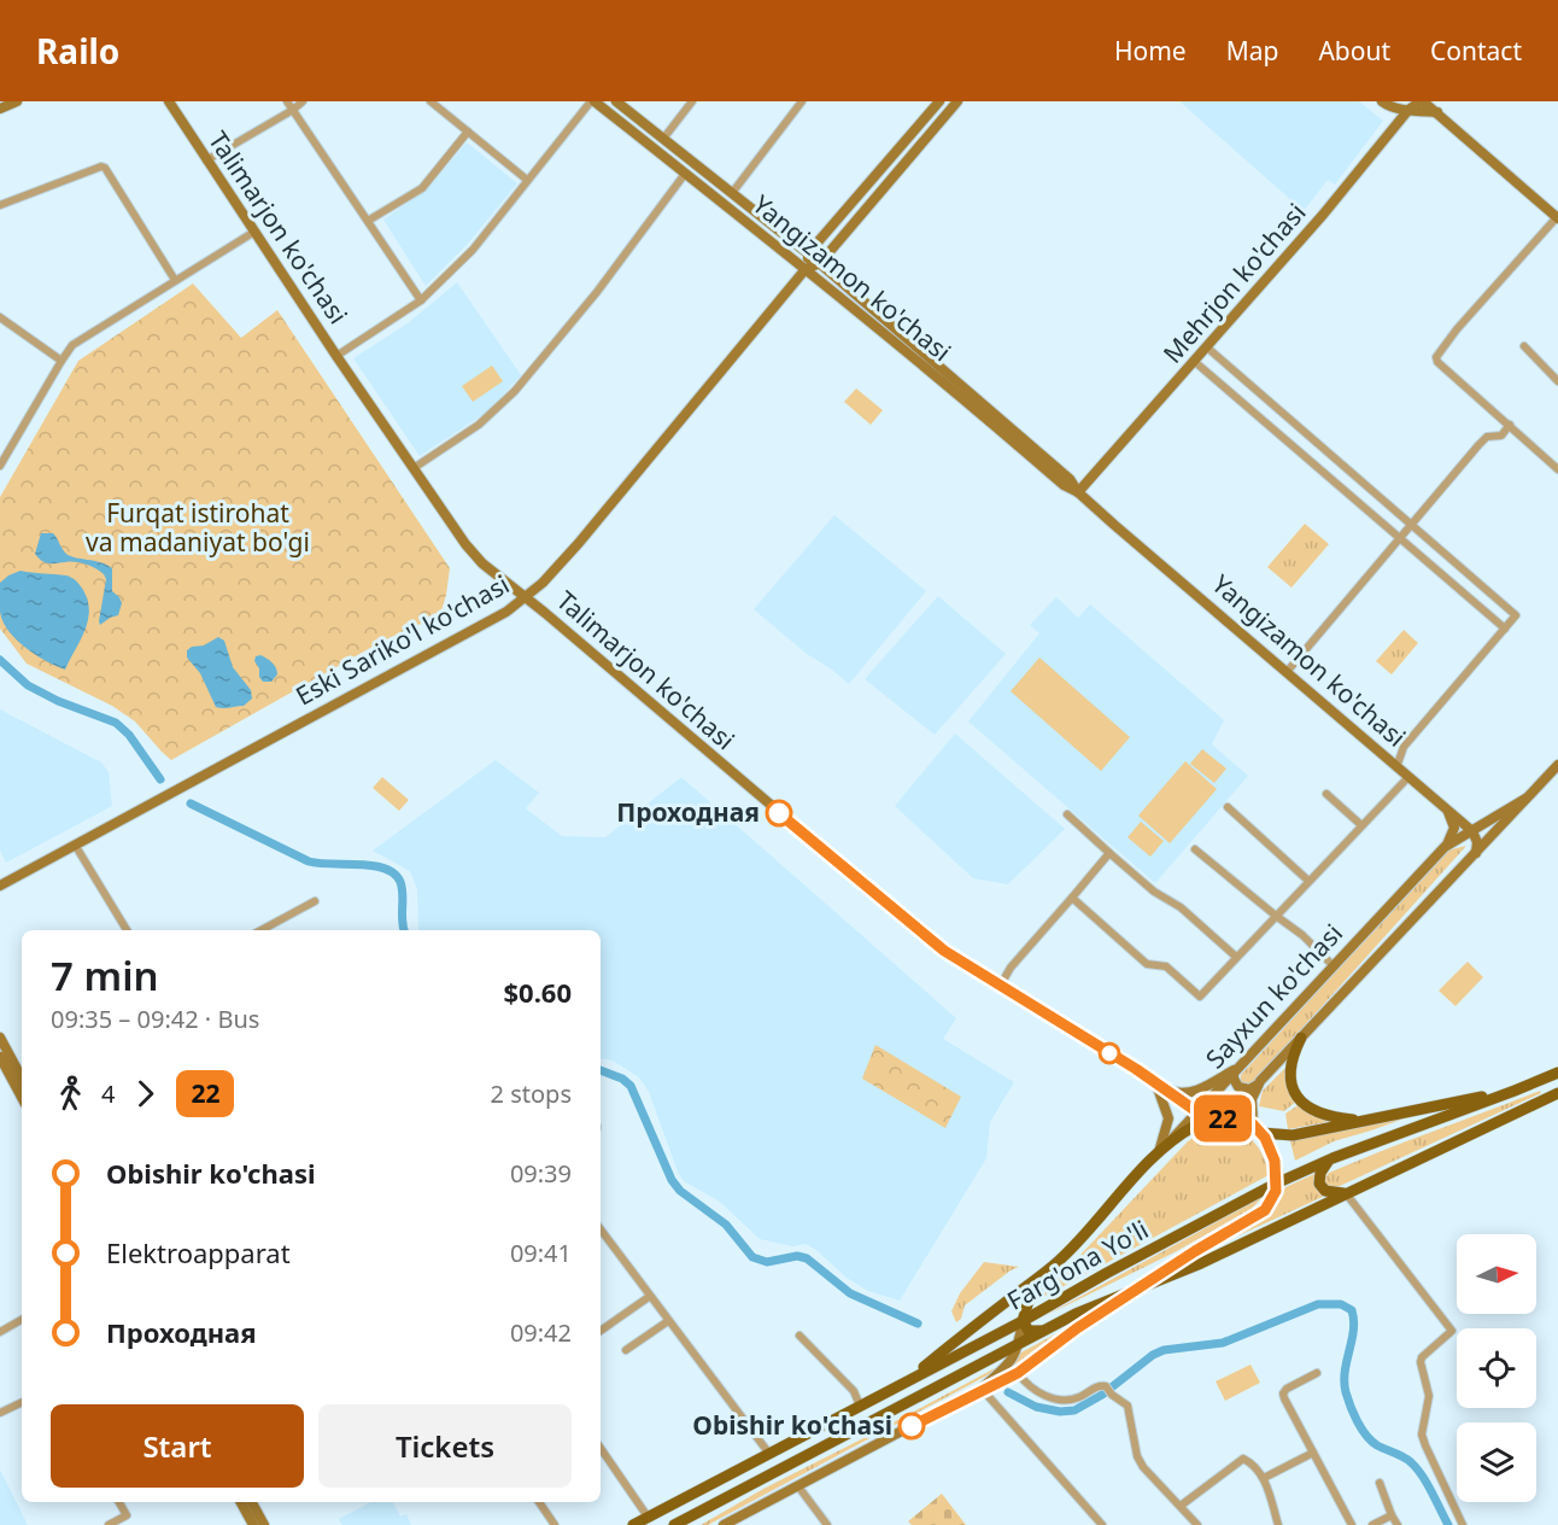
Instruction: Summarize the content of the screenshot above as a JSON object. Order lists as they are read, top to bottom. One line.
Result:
{"streets":{"main road":["Talimarjon ko'chasi","Yangizamon ko'chasi","Mehrjon ko'chasi","Eski Sariko'l ko'chasi","Sayxun ko'chasi","Farg'ona Yo'li"]},"crossings":[["Talimarjon ko'chasi","Eski Sariko'l ko'chasi"],["Talimarjon ko'chasi","Sayxun ko'chasi"],["Yangizamon ko'chasi","Mehrjon ko'chasi"],["Yangizamon ko'chasi","Eski Sariko'l ko'chasi"],["Yangizamon ko'chasi","Sayxun ko'chasi"],["Sayxun ko'chasi","Farg'ona Yo'li"]],"parks":["Furqat istirohat va madaniyat bo'gi"],"places":["Проходная","Obishir ko'chasi"],"lines":["bus line 22"],"north":"right","page":{"header":"Railo","nav":["Home","Map","About","Contact"],"on_map":"22","heading":["7 min","09:35 – 09:42 · Bus","$0.60"],"legs":["4","22","2 stops"],"list":[{"name":"Obishir ko'chasi","value":"09:39"},{"name":"Elektroapparat","value":"09:41"},{"name":"Проходная","value":"09:42"}],"buttons":["Start","Tickets"]}}
